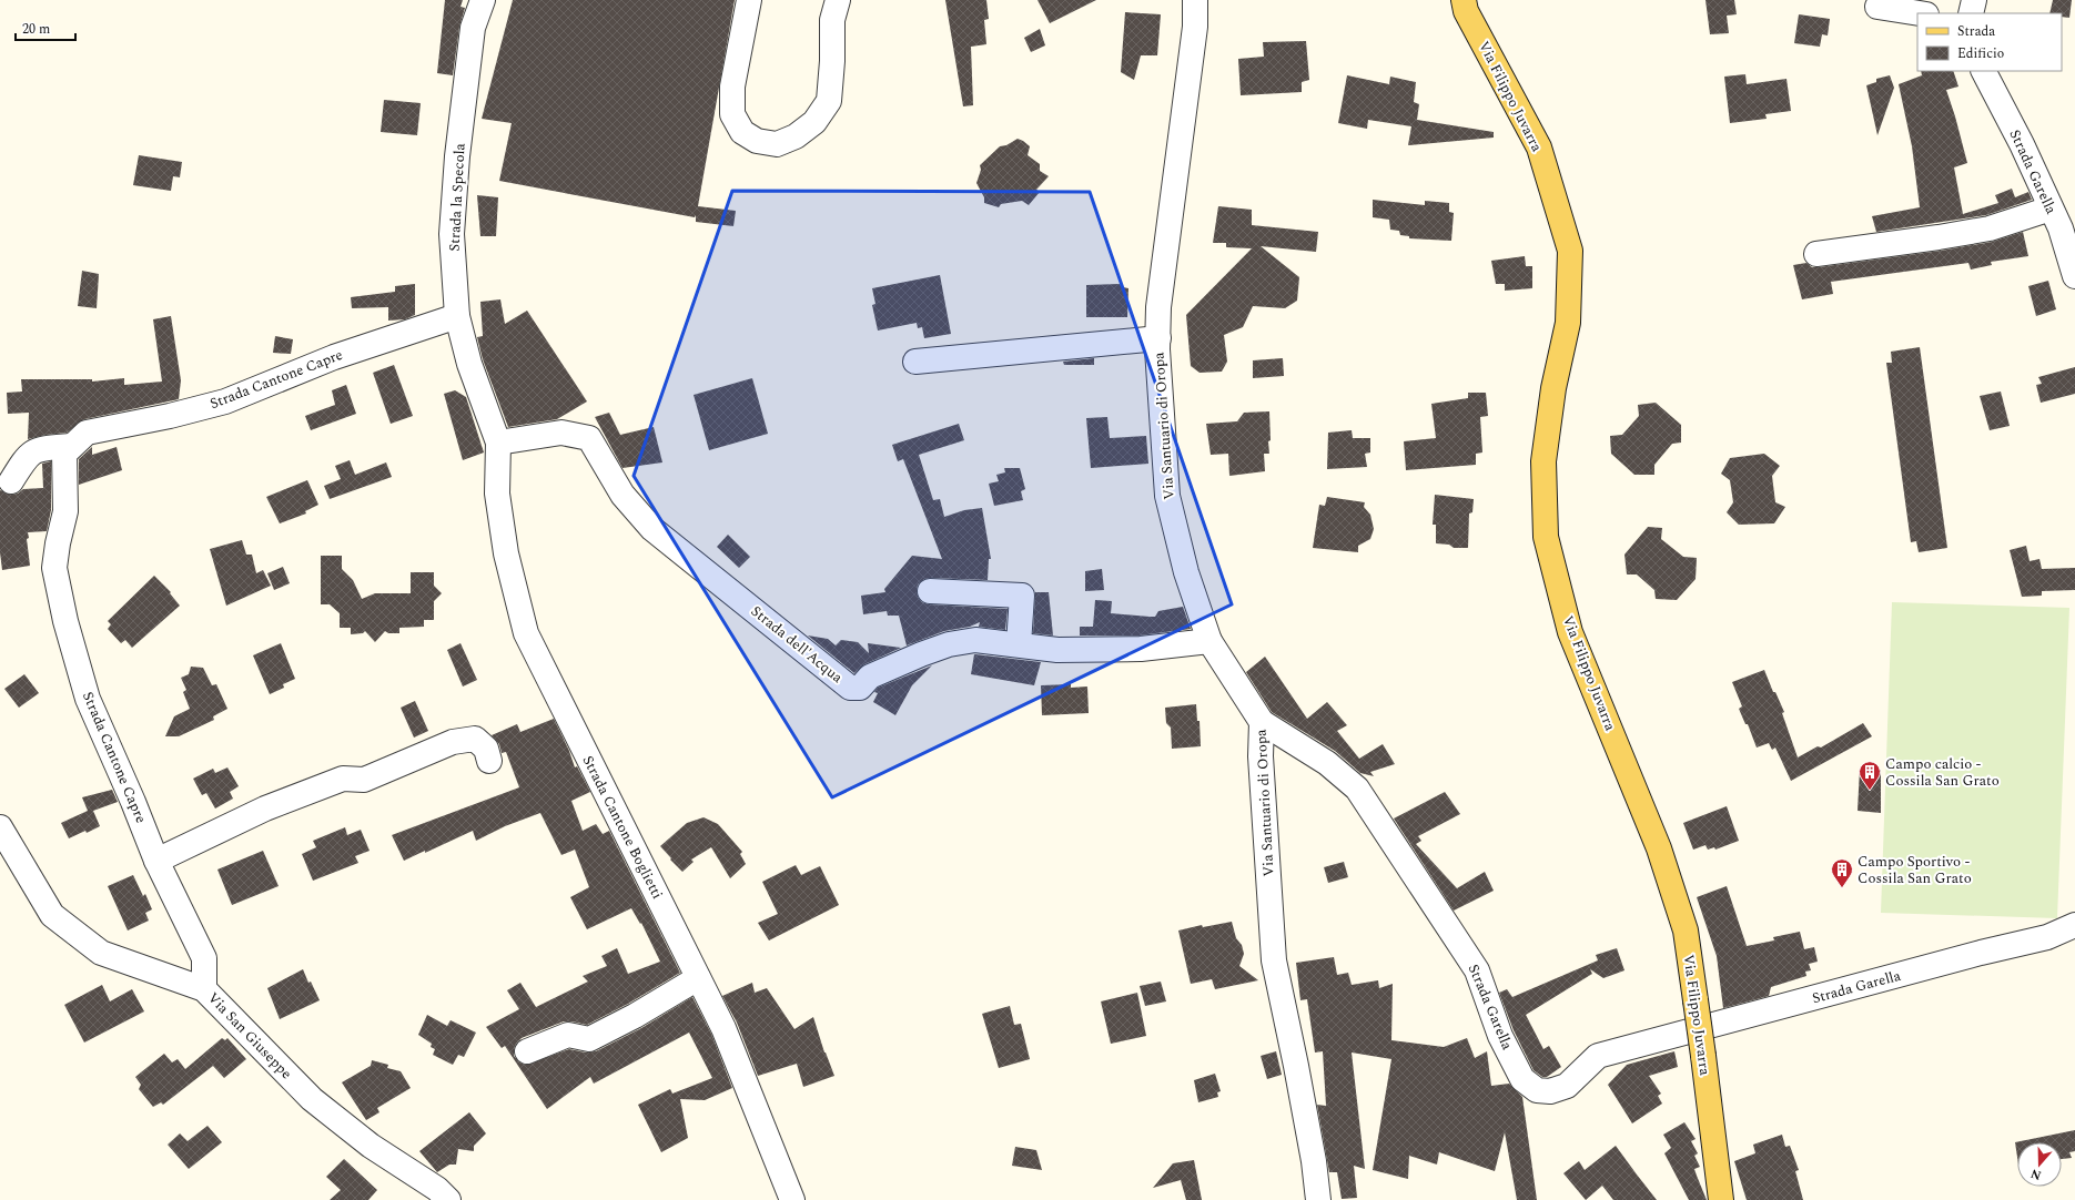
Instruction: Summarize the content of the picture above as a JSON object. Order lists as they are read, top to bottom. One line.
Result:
{"streets":{"main road":["Via Filippo Juvarra"],"street":["Strada Garella","Strada la Specola","Strada Cantone Capre","Via Santuario di Oropa","Strada dell'Acqua","Strada Cantone Boglietti","Via San Giuseppe"]},"crossings":[["Strada Garella","Via Santuario di Oropa"],["Strada la Specola","Strada Cantone Capre"],["Strada la Specola","Strada dell'Acqua"],["Strada la Specola","Strada Cantone Boglietti"],["Strada Cantone Capre","Via San Giuseppe"],["Via Santuario di Oropa","Strada dell'Acqua"],["Strada dell'Acqua","Strada Cantone Boglietti"]],"places":{"building":["Campo calcio - Cossila San Grato","Campo Sportivo - Cossila San Grato"]},"legend":["Strada","Edificio"],"scale_bar":"20 m","north":"bottom"}
